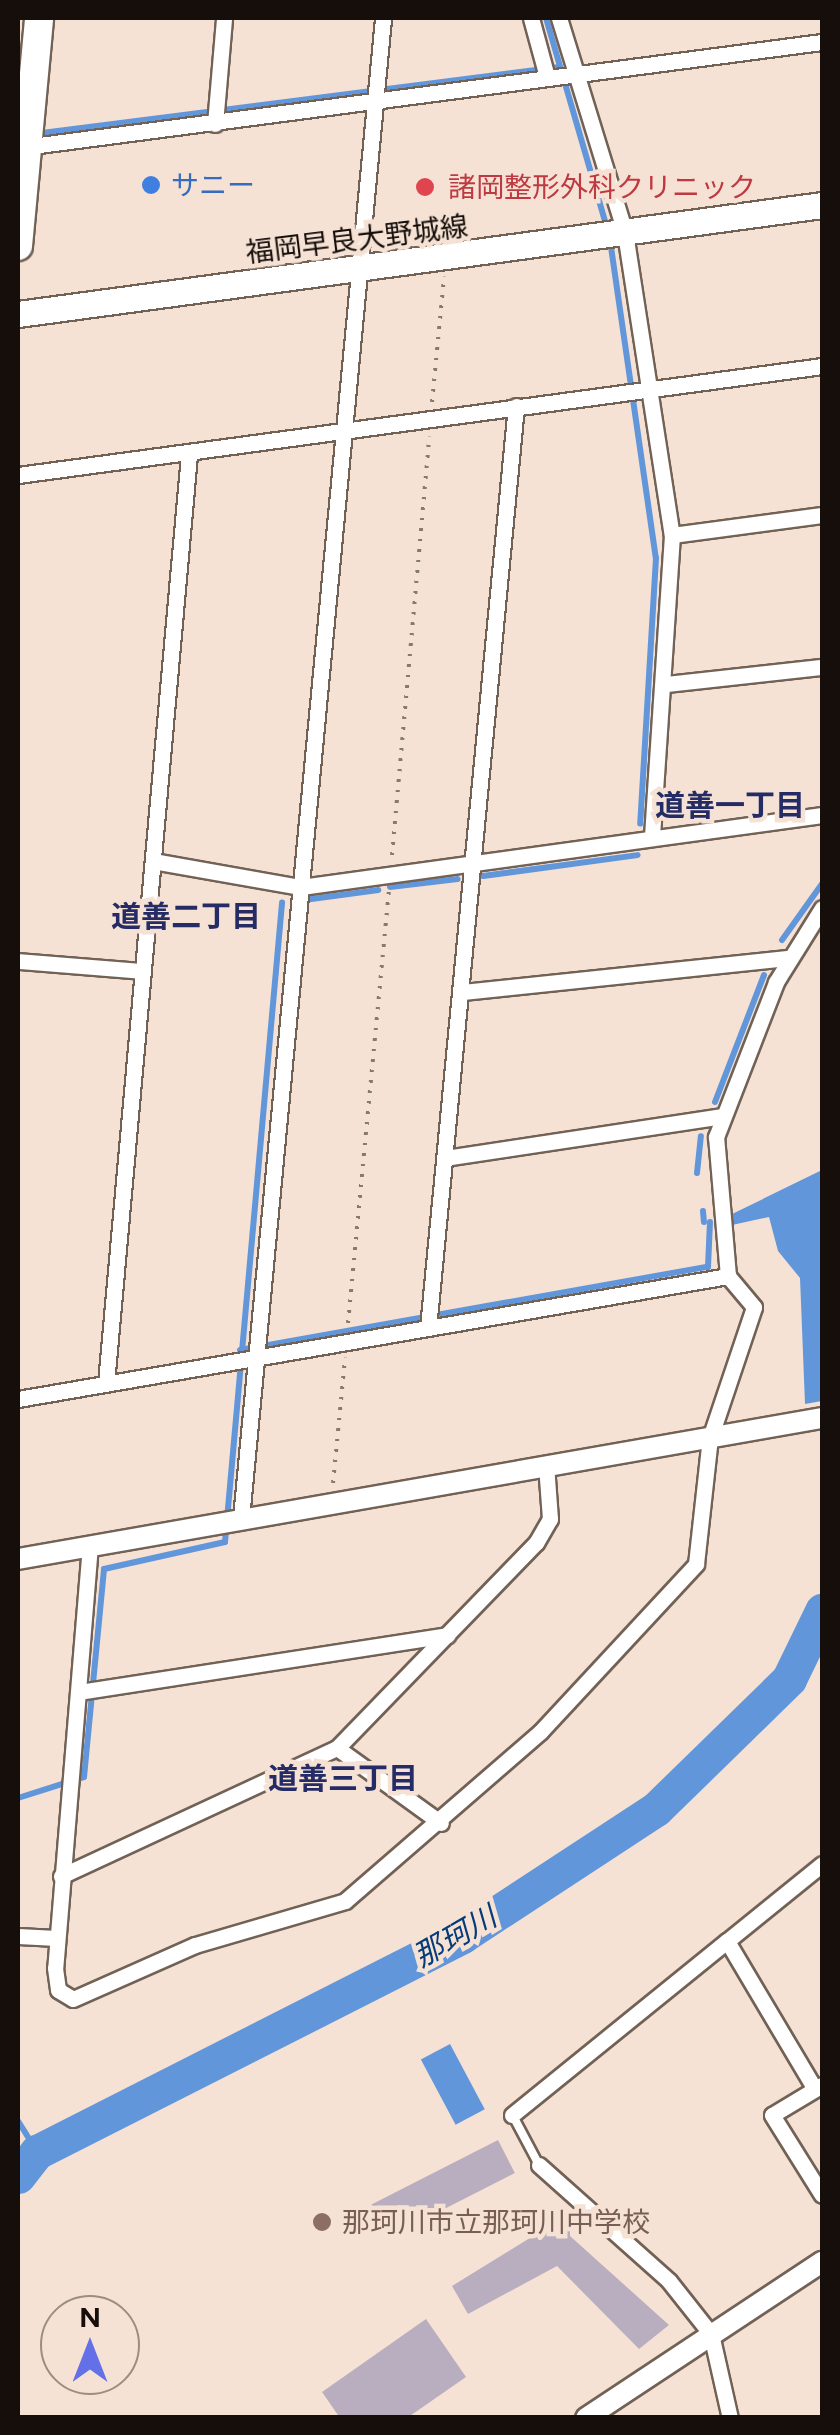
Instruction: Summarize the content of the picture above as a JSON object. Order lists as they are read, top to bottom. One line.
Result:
{"streets":{"main road":["福岡早良大野城線"]},"districts":["道善一丁目","道善二丁目","道善三丁目"],"water":["那珂川"],"places":["サニー","諸岡整形外科クリニック","那珂川市立那珂川中学校"],"north":"top"}
